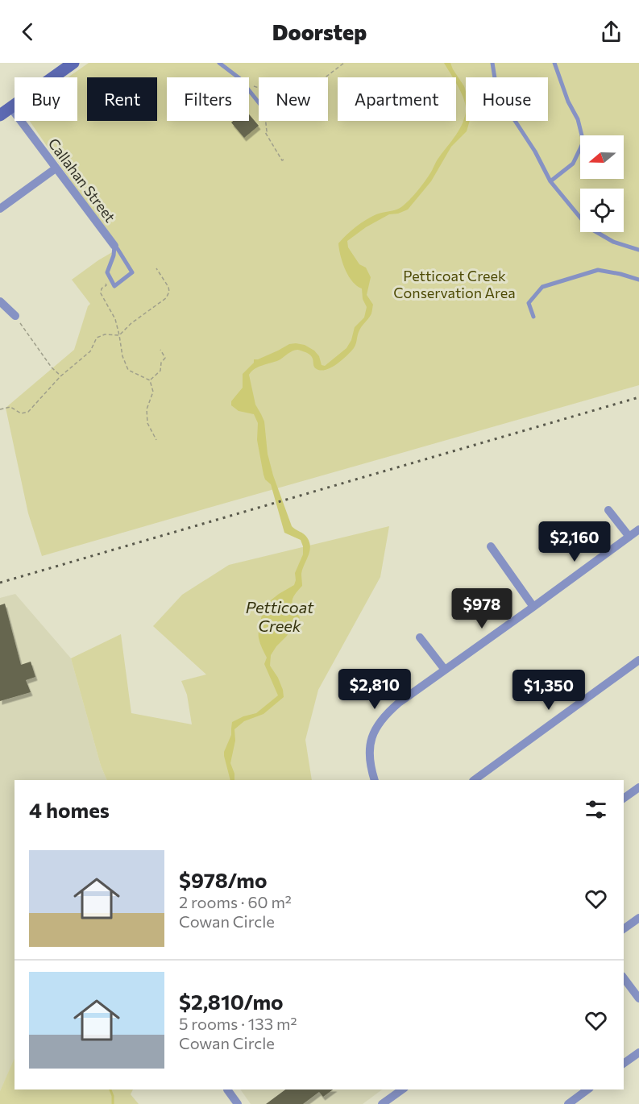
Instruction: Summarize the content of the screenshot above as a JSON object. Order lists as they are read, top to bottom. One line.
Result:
{"streets":{"street":["Callahan Street"]},"water":["Petticoat Creek"],"parks":["Petticoat Creek Conservation Area"],"north":"left","page":{"header":"Doorstep","chip":["Buy","Rent","Filters","New","Apartment","House"],"price":["$2,160","$978","$2,810","$1,350"],"heading":"4 homes","list":[{"name":"$978/mo","note":"2 rooms · 60 m² · Cowan Circle"},{"name":"$2,810/mo","note":"5 rooms · 133 m² · Cowan Circle"}]}}
